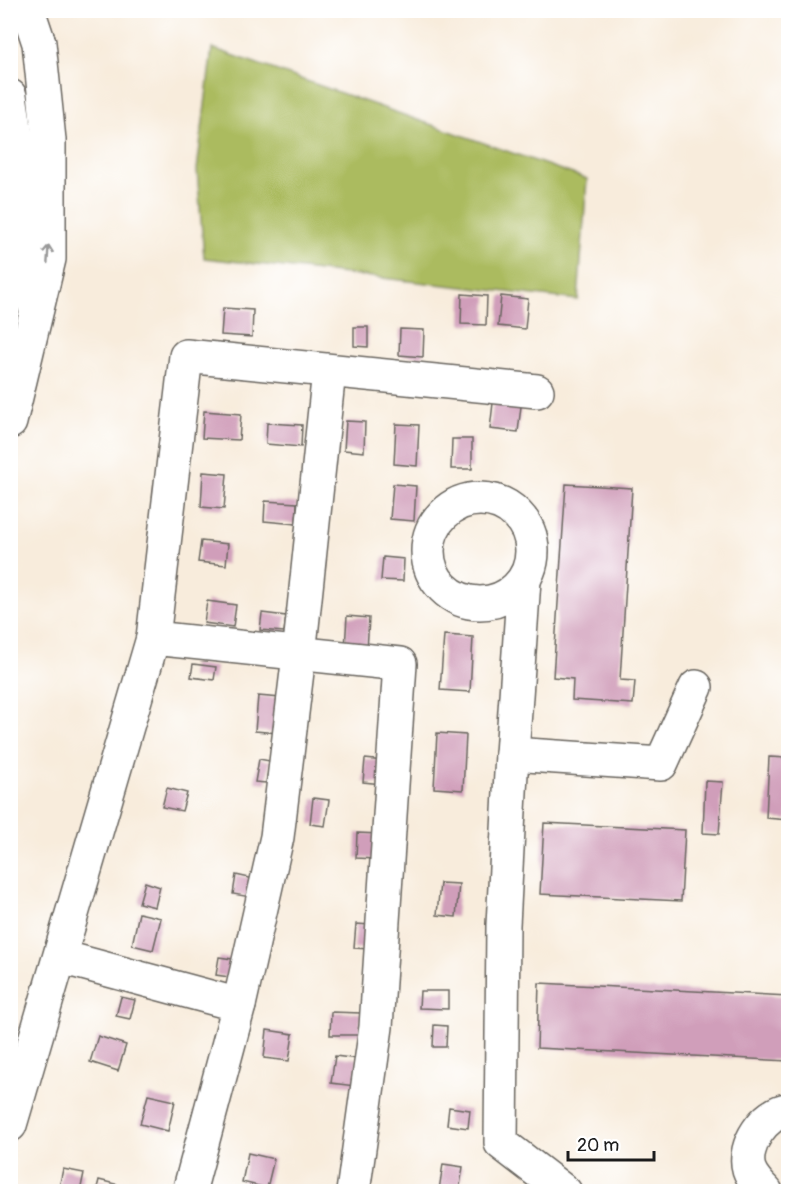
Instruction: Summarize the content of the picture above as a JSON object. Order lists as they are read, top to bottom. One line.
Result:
{"scale_bar":"20 m"}
